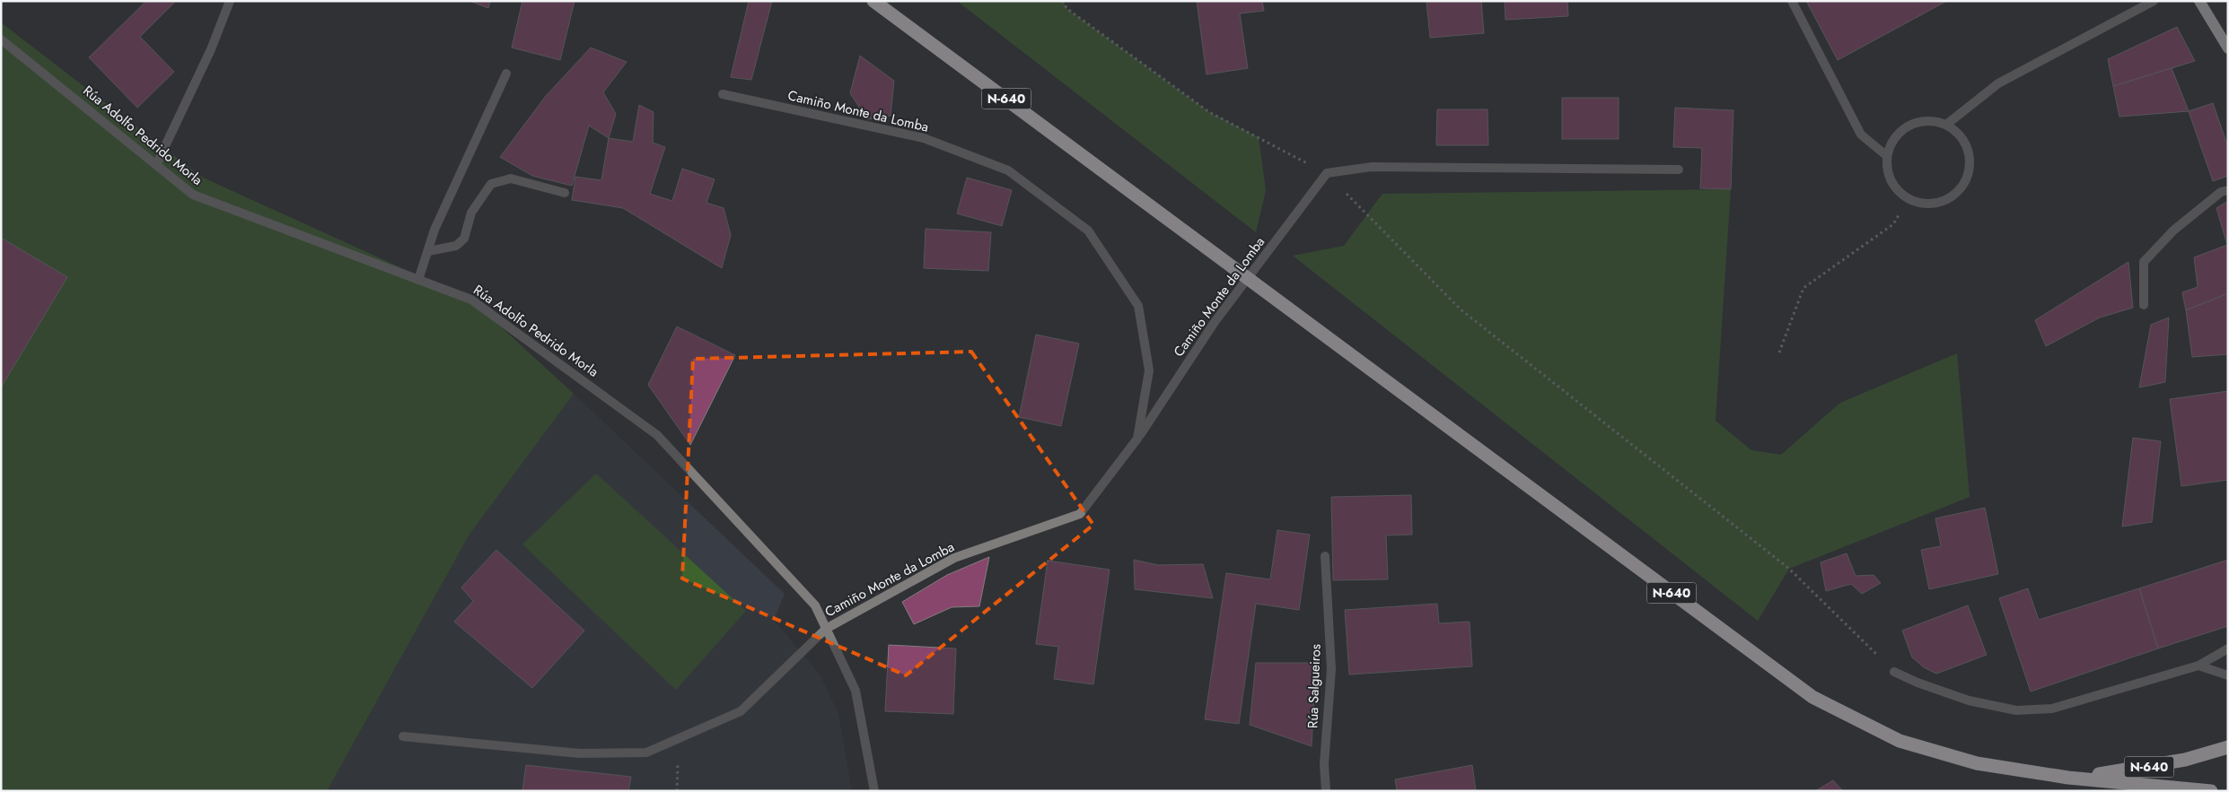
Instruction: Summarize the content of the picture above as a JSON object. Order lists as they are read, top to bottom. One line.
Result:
{"streets":{"highway":["N-640"],"street":["Camiño Monte da Lomba","Rúa Adolfo Pedrido Morla","Rúa Salgueiros"]},"crossings":[["Camiño Monte da Lomba","Rúa Adolfo Pedrido Morla"]]}
